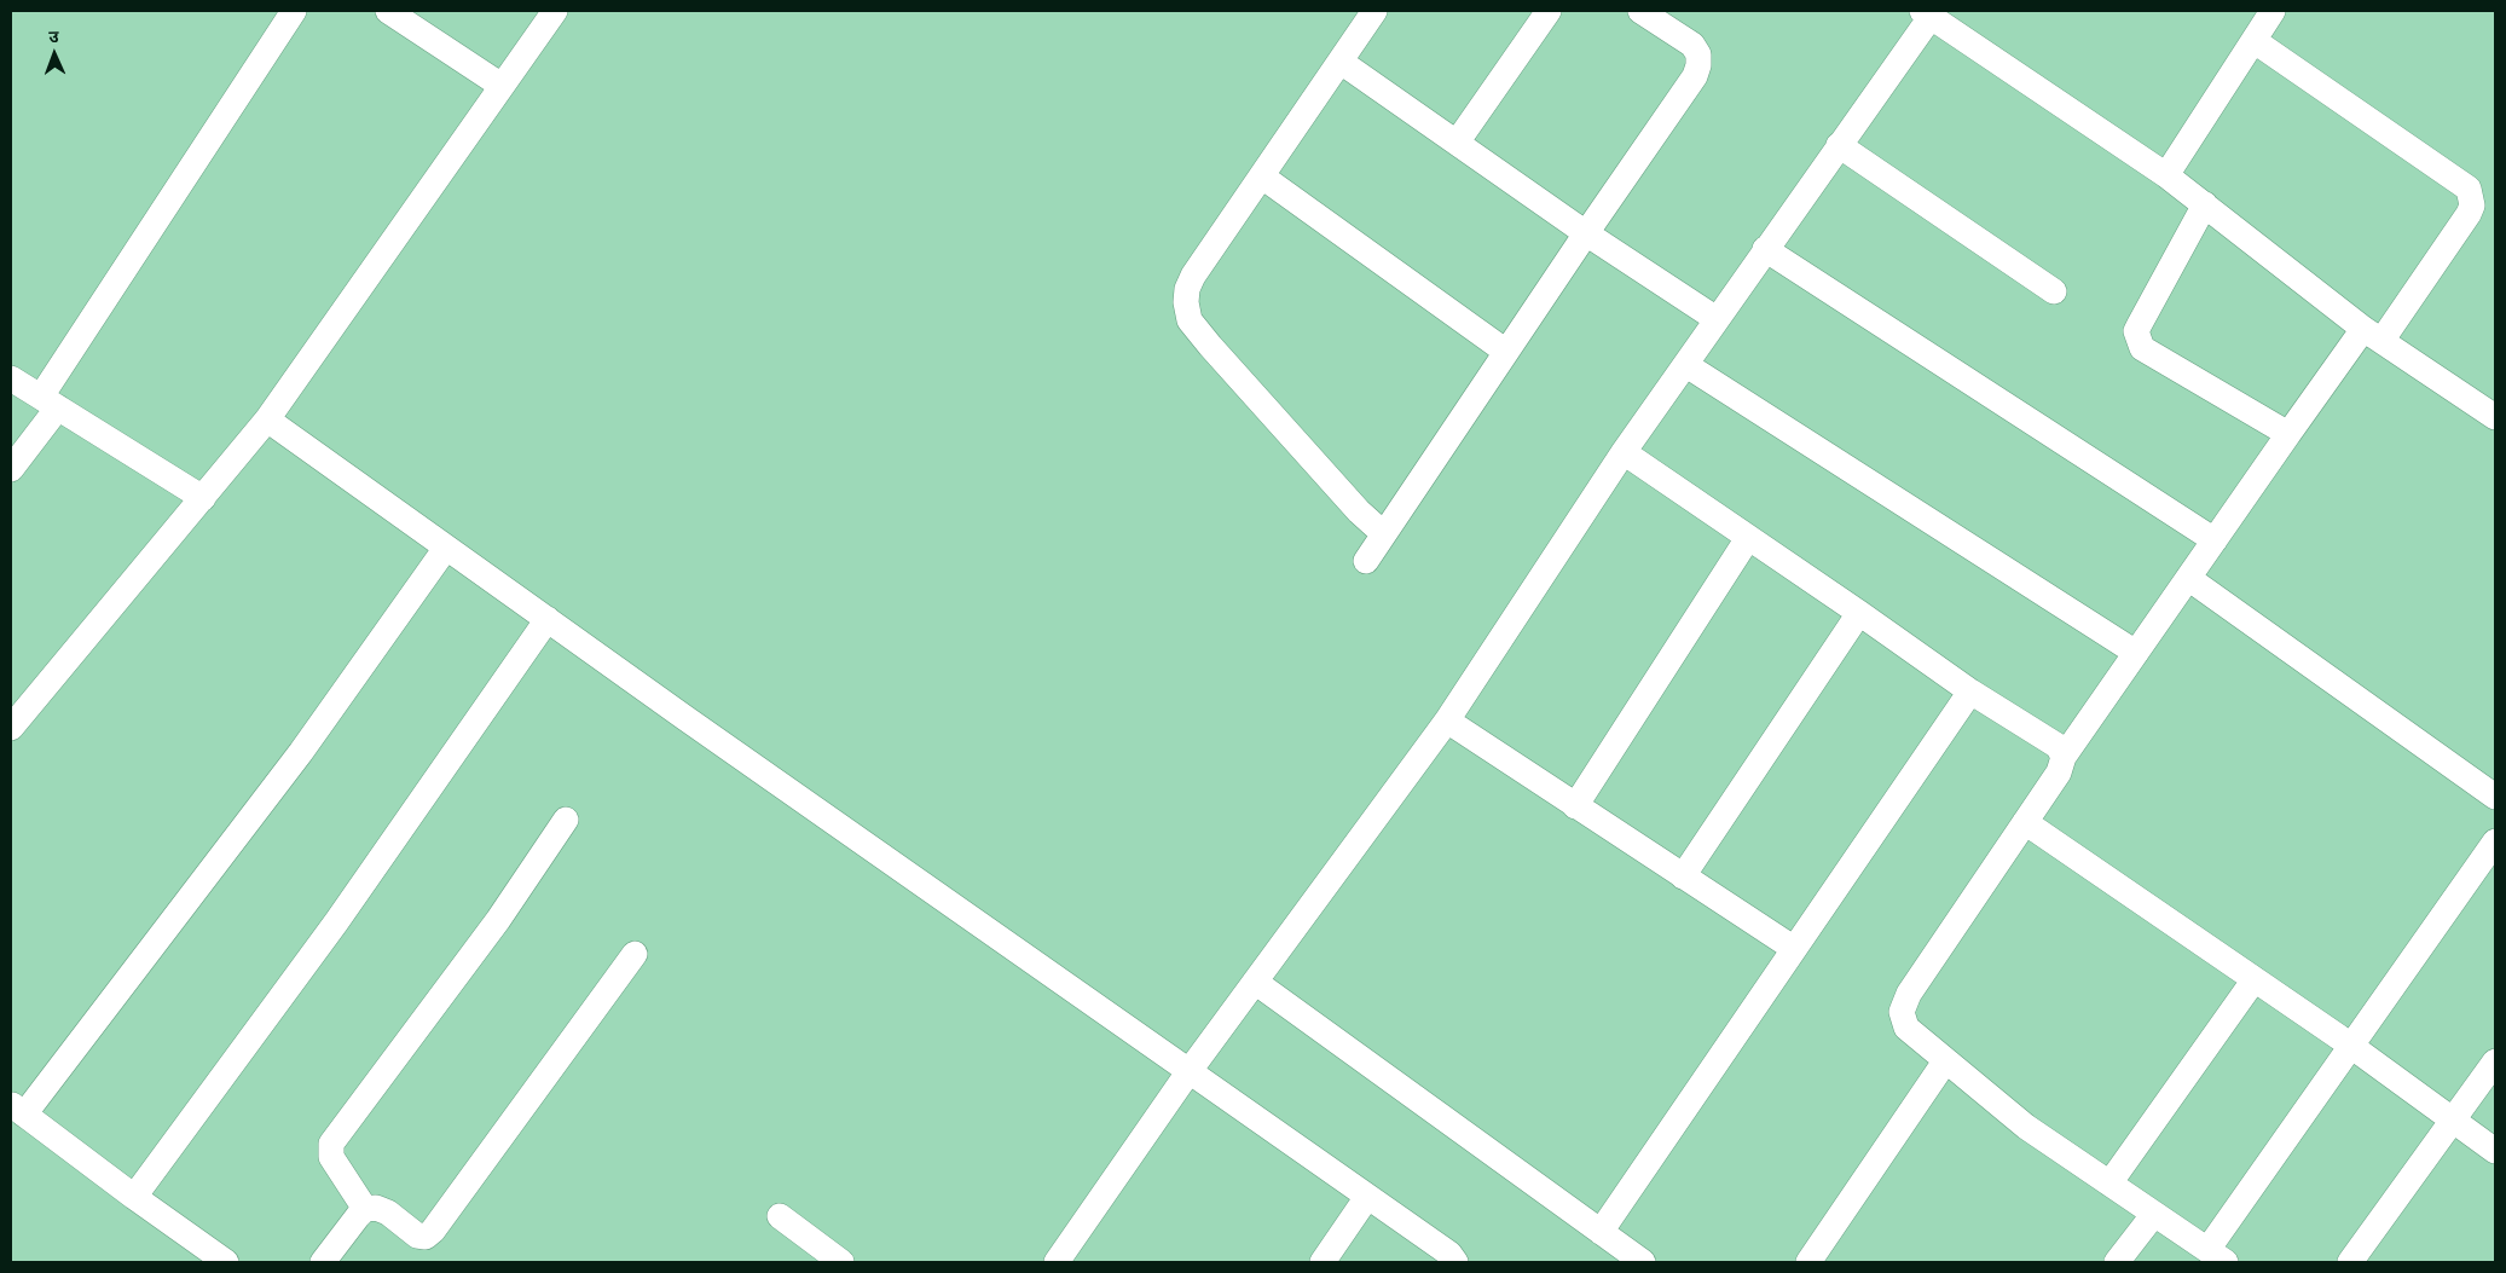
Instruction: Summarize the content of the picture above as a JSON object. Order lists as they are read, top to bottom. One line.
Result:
{"north":"top"}
